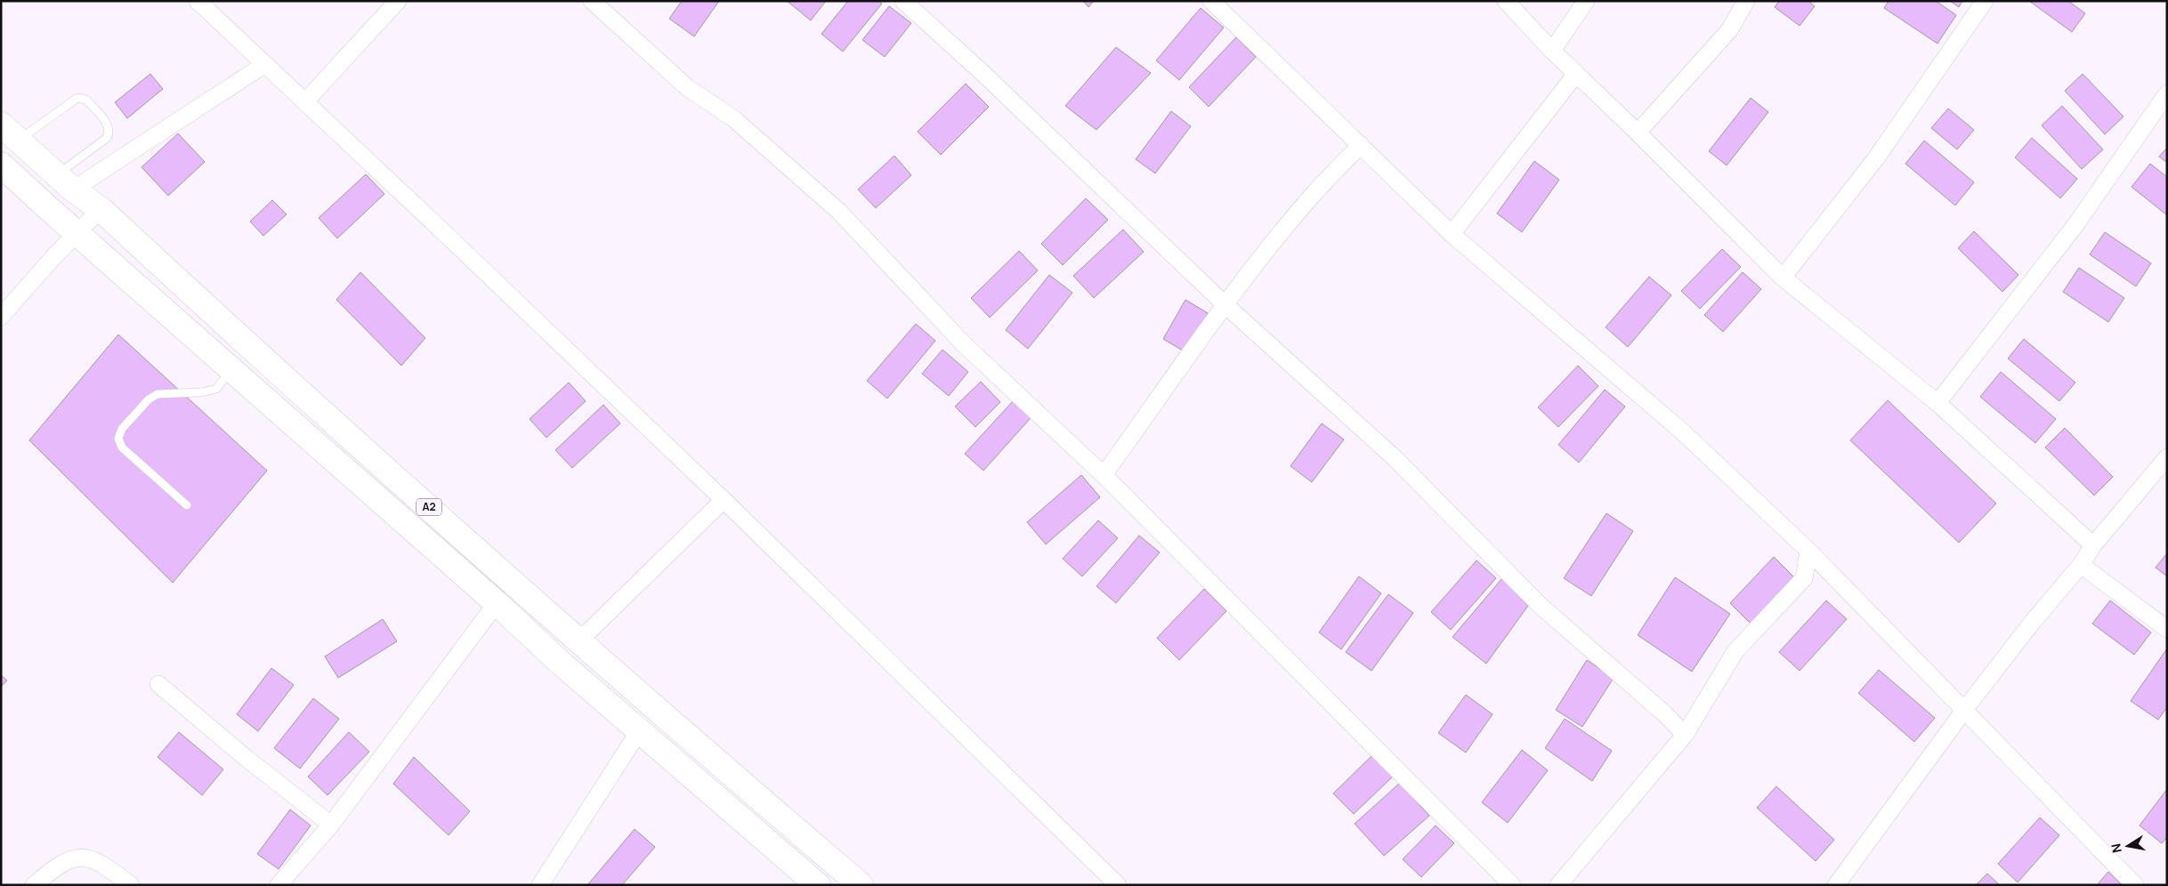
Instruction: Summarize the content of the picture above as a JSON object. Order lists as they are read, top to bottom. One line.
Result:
{"streets":{"highway":["A2"]},"north":"left"}
